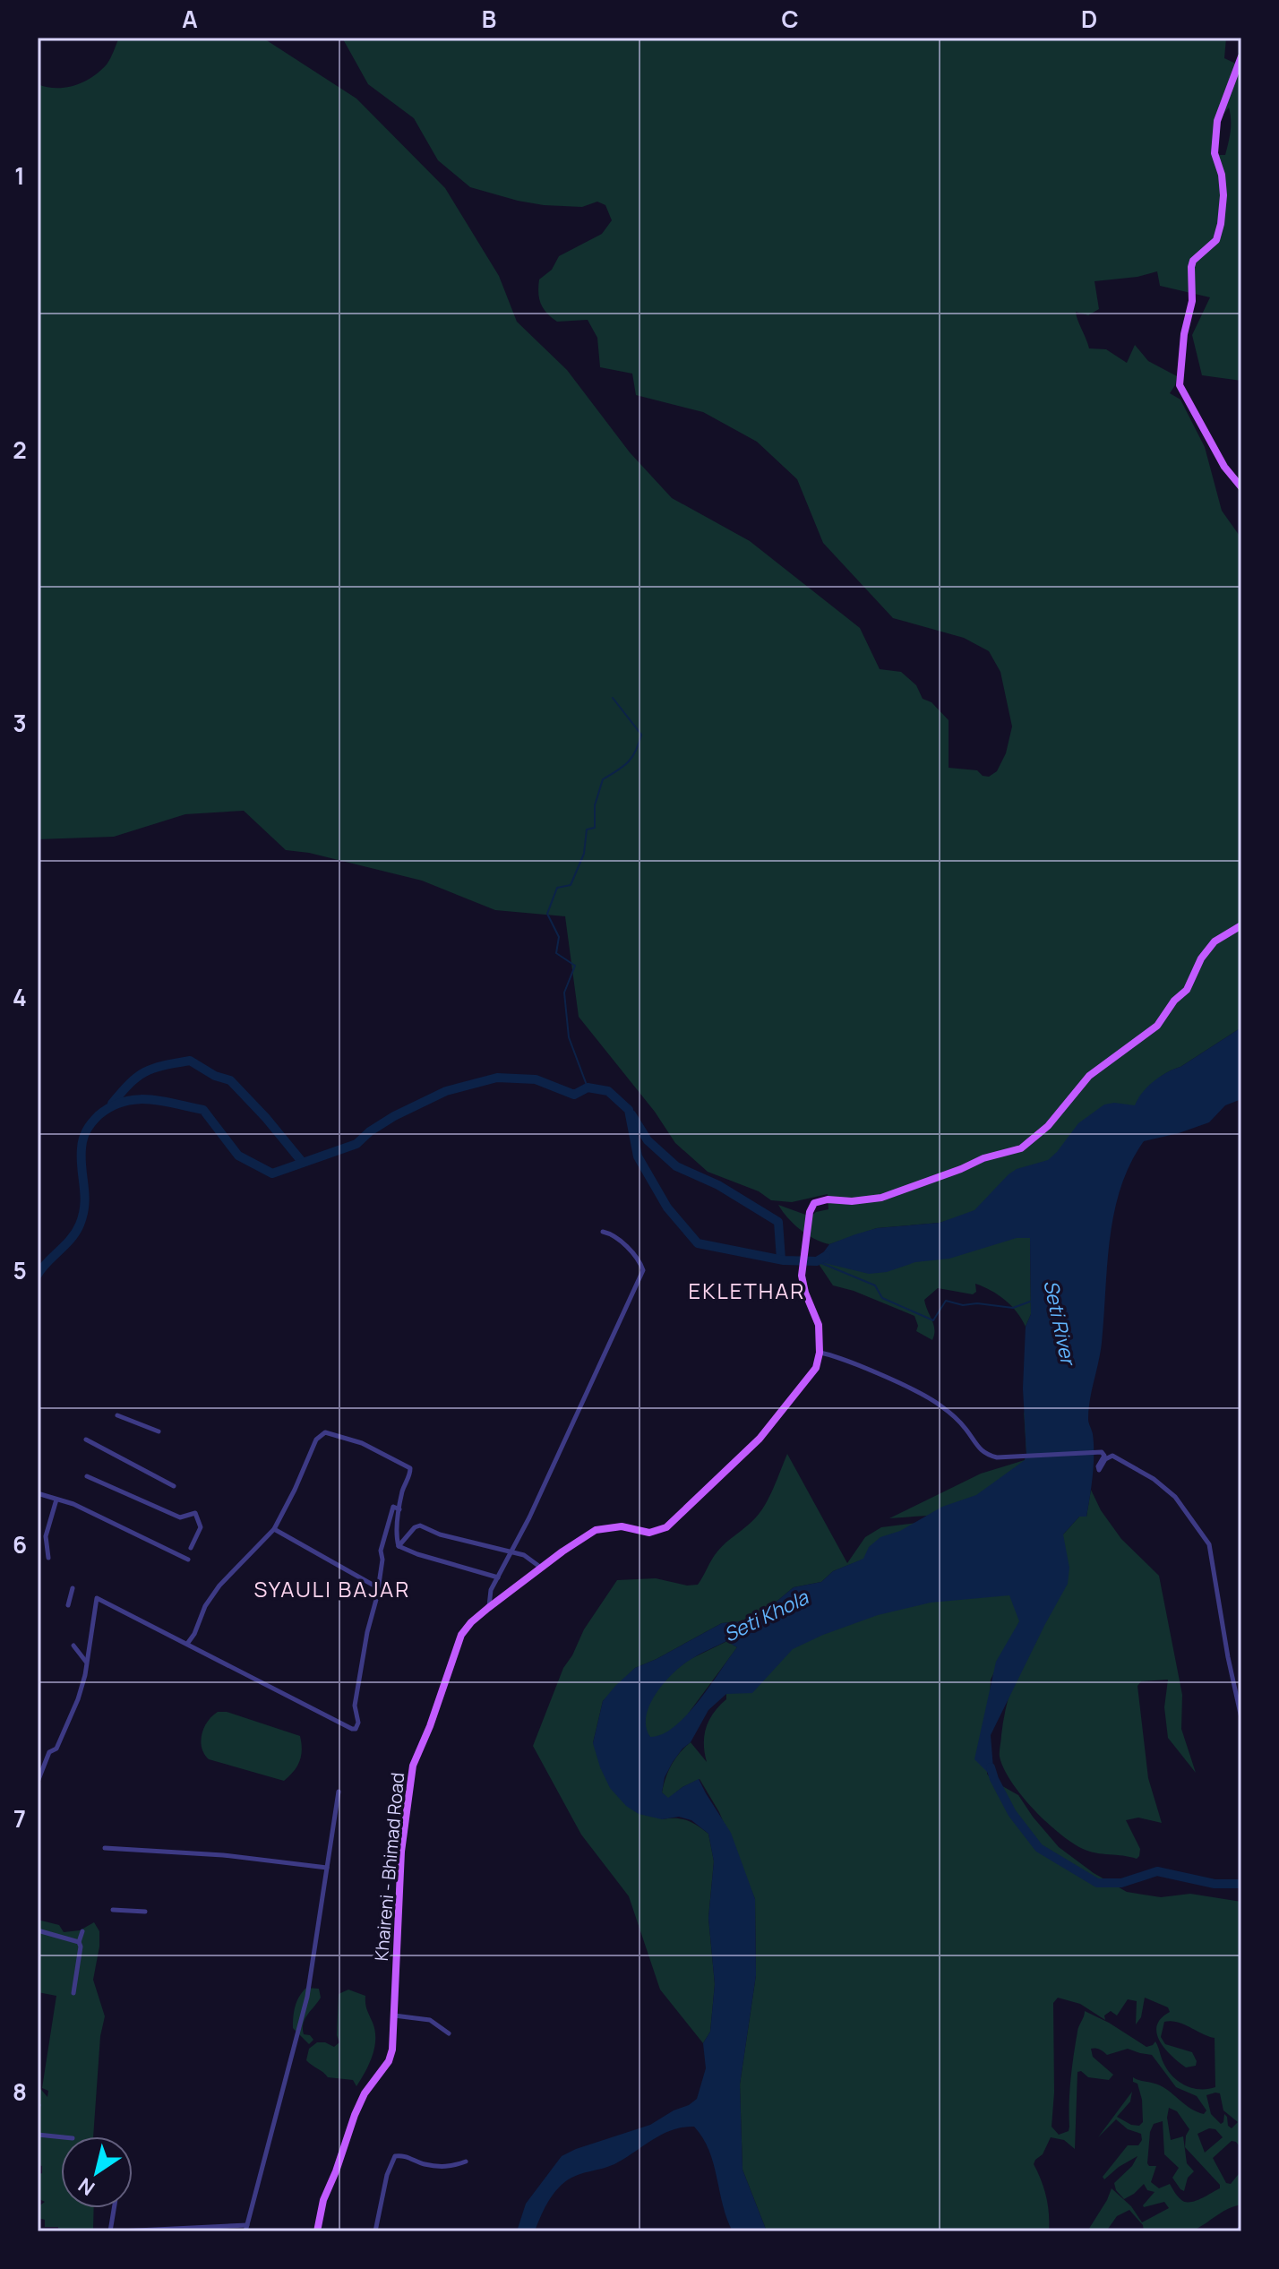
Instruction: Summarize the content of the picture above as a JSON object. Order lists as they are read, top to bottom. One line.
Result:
{"streets":{"main road":["Khaireni - Bhimad Road"]},"districts":["EKLETHAR","SYAULI BAJAR"],"water":["Seti River","Seti Khola"],"north":"bottom left","grid":{"columns":["A","B","C","D"],"rows":["1","2","3","4","5","6","7","8"]}}
